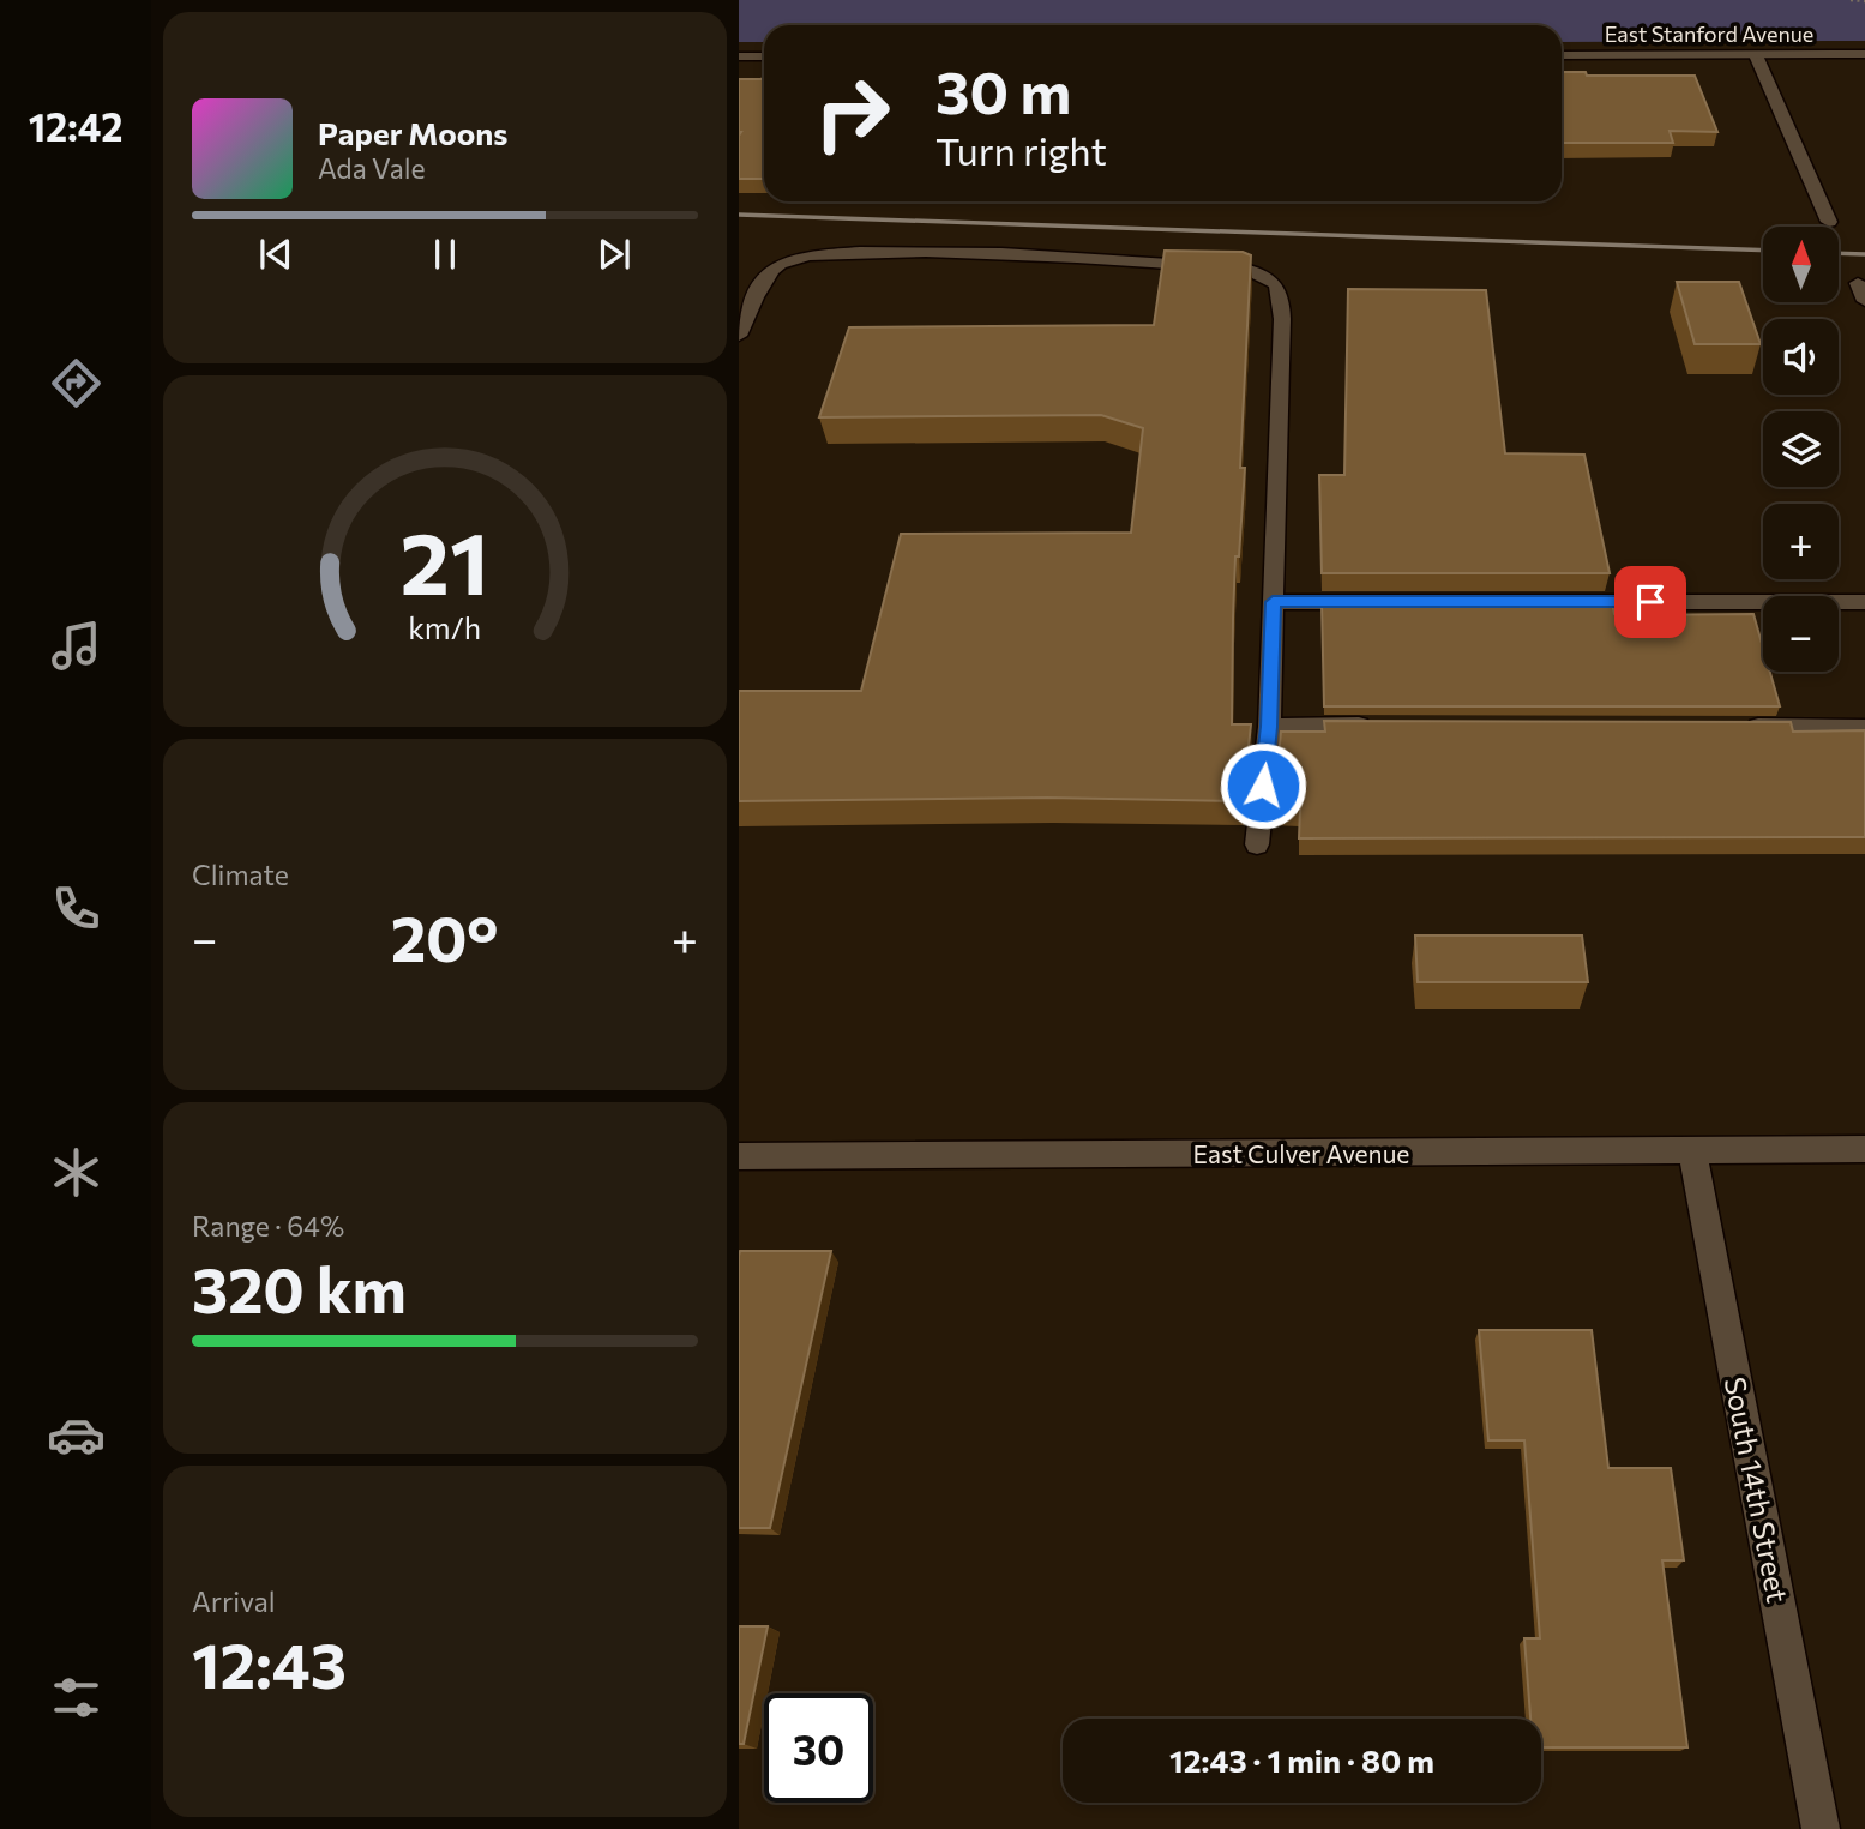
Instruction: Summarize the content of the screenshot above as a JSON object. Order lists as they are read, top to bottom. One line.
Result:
{"streets":{"street":["East Stanford Avenue","East Culver Avenue","South 14th Street"]},"crossings":[["East Culver Avenue","South 14th Street"]],"north":"top","page":{"tabs":"12:42","turn":["30 m","Turn right"],"song":["Paper Moons","Ada Vale"],"map_buttons":["+","−"],"tile":["Climate",["Range · 64%","320 km"],["Arrival","12:43"]],"heat":["−","20°","+"],"limit":"30","trip":"12:43 · 1 min · 80 m","gauge":["21","km/h"]}}
